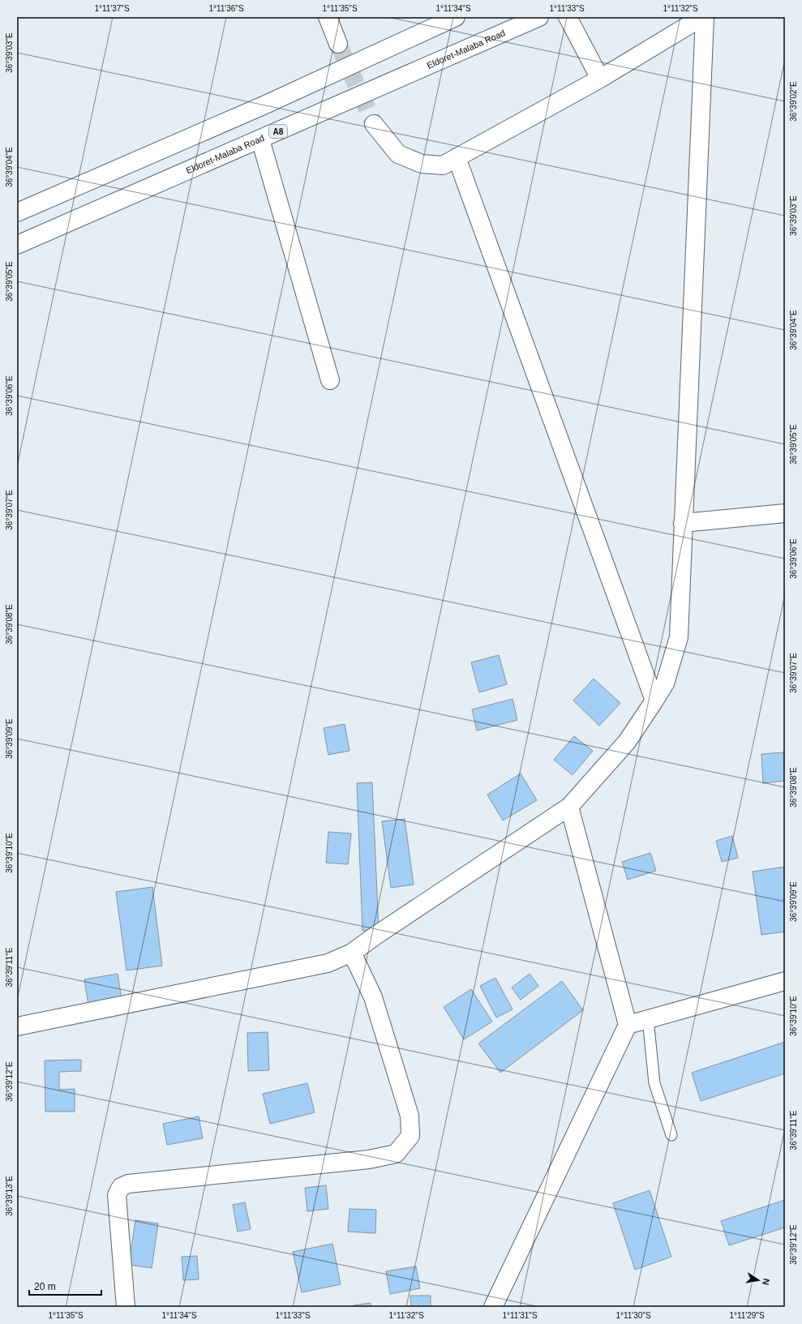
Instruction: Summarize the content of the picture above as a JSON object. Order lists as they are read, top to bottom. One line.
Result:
{"streets":{"main road":["Eldoret-Malaba Road","A8"]},"scale_bar":"20 m","north":"right","coordinates":["1°11'37\"S","1°11'36\"S","1°11'35\"S","1°11'34\"S","1°11'33\"S","1°11'32\"S","36°39'03\"E","36°39'02\"E","36°39'04\"E","36°39'05\"E","36°39'06\"E","36°39'07\"E","36°39'08\"E","36°39'09\"E","36°39'10\"E","36°39'11\"E","36°39'12\"E","36°39'13\"E","1°11'31\"S","1°11'30\"S","1°11'29\"S"]}
